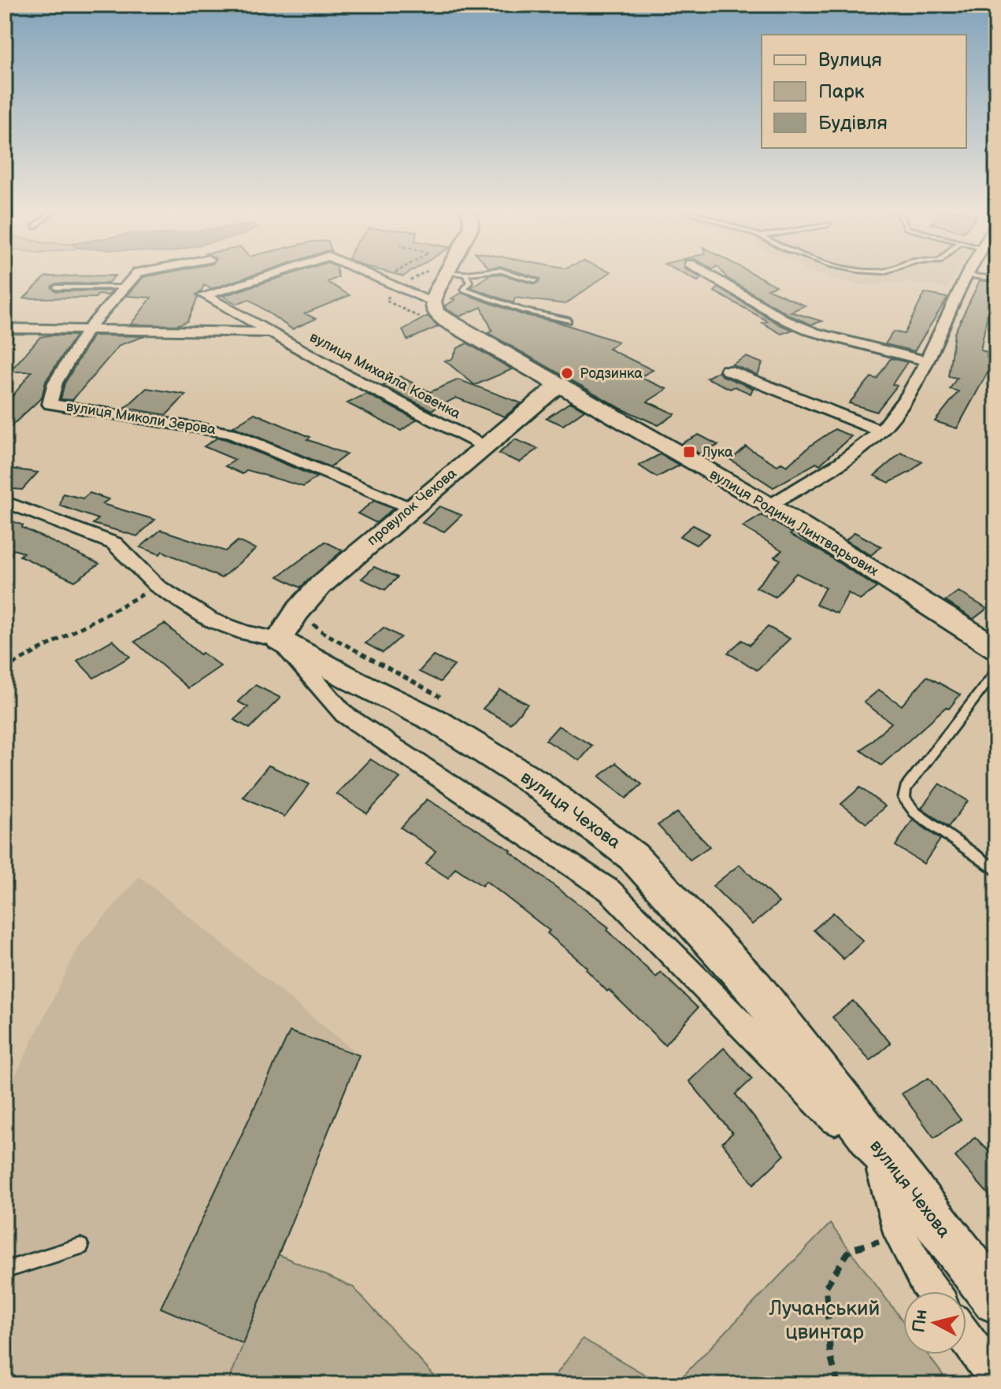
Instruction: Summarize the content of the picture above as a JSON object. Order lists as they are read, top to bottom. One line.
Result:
{"streets":{"main road":["провулок Чехова","вулиця Родини Линтварьових","вулиця Чехова"],"street":["вулиця Михайла Ковенка","вулиця Миколи Зерова"]},"crossings":[["вулиця Михайла Ковенка","вулиця Миколи Зерова"],["вулиця Михайла Ковенка","провулок Чехова"],["вулиця Михайла Ковенка","вулиця Родини Линтварьових"],["вулиця Миколи Зерова","провулок Чехова"],["провулок Чехова","вулиця Родини Линтварьових"],["провулок Чехова","вулиця Чехова"]],"parks":["Лучанський цвинтар"],"places":{"other":["Родзинка"],"transit":["Лука"]},"legend":["Вулиця","Парк","Будівля"],"north":"left"}
